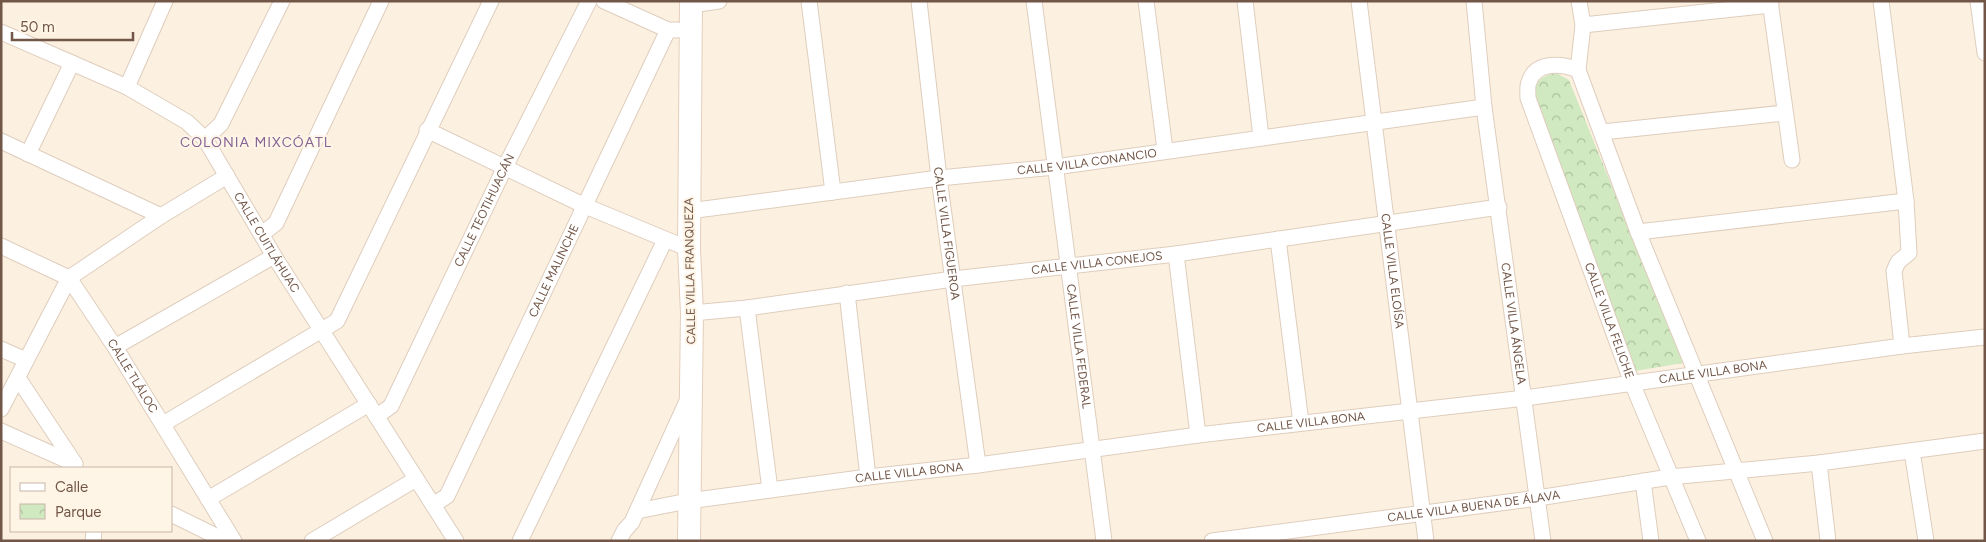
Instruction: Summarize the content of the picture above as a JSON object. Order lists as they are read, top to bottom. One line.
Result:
{"streets":{"street":["CALLE VILLA CONANCIO","CALLE TEOTIHUACÁN","CALLE VILLA FIGUEROA","CALLE CUITLÁHUAC","CALLE VILLA CONEJOS","CALLE MALINCHE","CALLE VILLA FRANQUEZA","CALLE VILLA ELOÍSA","CALLE VILLA FELICHE","CALLE VILLA ÁNGELA","CALLE VILLA FEDERAL","CALLE VILLA BONA","CALLE TLÁLOC","CALLE VILLA BUENA DE ÁLAVA"]},"crossings":[["CALLE VILLA CONANCIO","CALLE VILLA FIGUEROA"],["CALLE VILLA CONANCIO","CALLE VILLA FRANQUEZA"],["CALLE VILLA CONANCIO","CALLE VILLA ELOÍSA"],["CALLE VILLA CONANCIO","CALLE VILLA ÁNGELA"],["CALLE VILLA CONANCIO","CALLE VILLA FEDERAL"],["CALLE TEOTIHUACÁN","CALLE CUITLÁHUAC"],["CALLE TEOTIHUACÁN","CALLE TLÁLOC"],["CALLE VILLA FIGUEROA","CALLE VILLA CONEJOS"],["CALLE VILLA FIGUEROA","CALLE VILLA BONA"],["CALLE CUITLÁHUAC","CALLE MALINCHE"],["CALLE VILLA CONEJOS","CALLE VILLA FRANQUEZA"],["CALLE VILLA CONEJOS","CALLE VILLA ELOÍSA"],["CALLE VILLA CONEJOS","CALLE VILLA ÁNGELA"],["CALLE VILLA CONEJOS","CALLE VILLA FEDERAL"],["CALLE VILLA FRANQUEZA","CALLE VILLA BONA"],["CALLE VILLA ELOÍSA","CALLE VILLA BONA"],["CALLE VILLA ELOÍSA","CALLE VILLA BUENA DE ÁLAVA"],["CALLE VILLA FELICHE","CALLE VILLA BONA"],["CALLE VILLA FELICHE","CALLE VILLA BUENA DE ÁLAVA"],["CALLE VILLA ÁNGELA","CALLE VILLA BONA"],["CALLE VILLA ÁNGELA","CALLE VILLA BUENA DE ÁLAVA"],["CALLE VILLA FEDERAL","CALLE VILLA BONA"]],"districts":["COLONIA MIXCÓATL"],"legend":["Calle","Parque"],"scale_bar":"50 m"}
